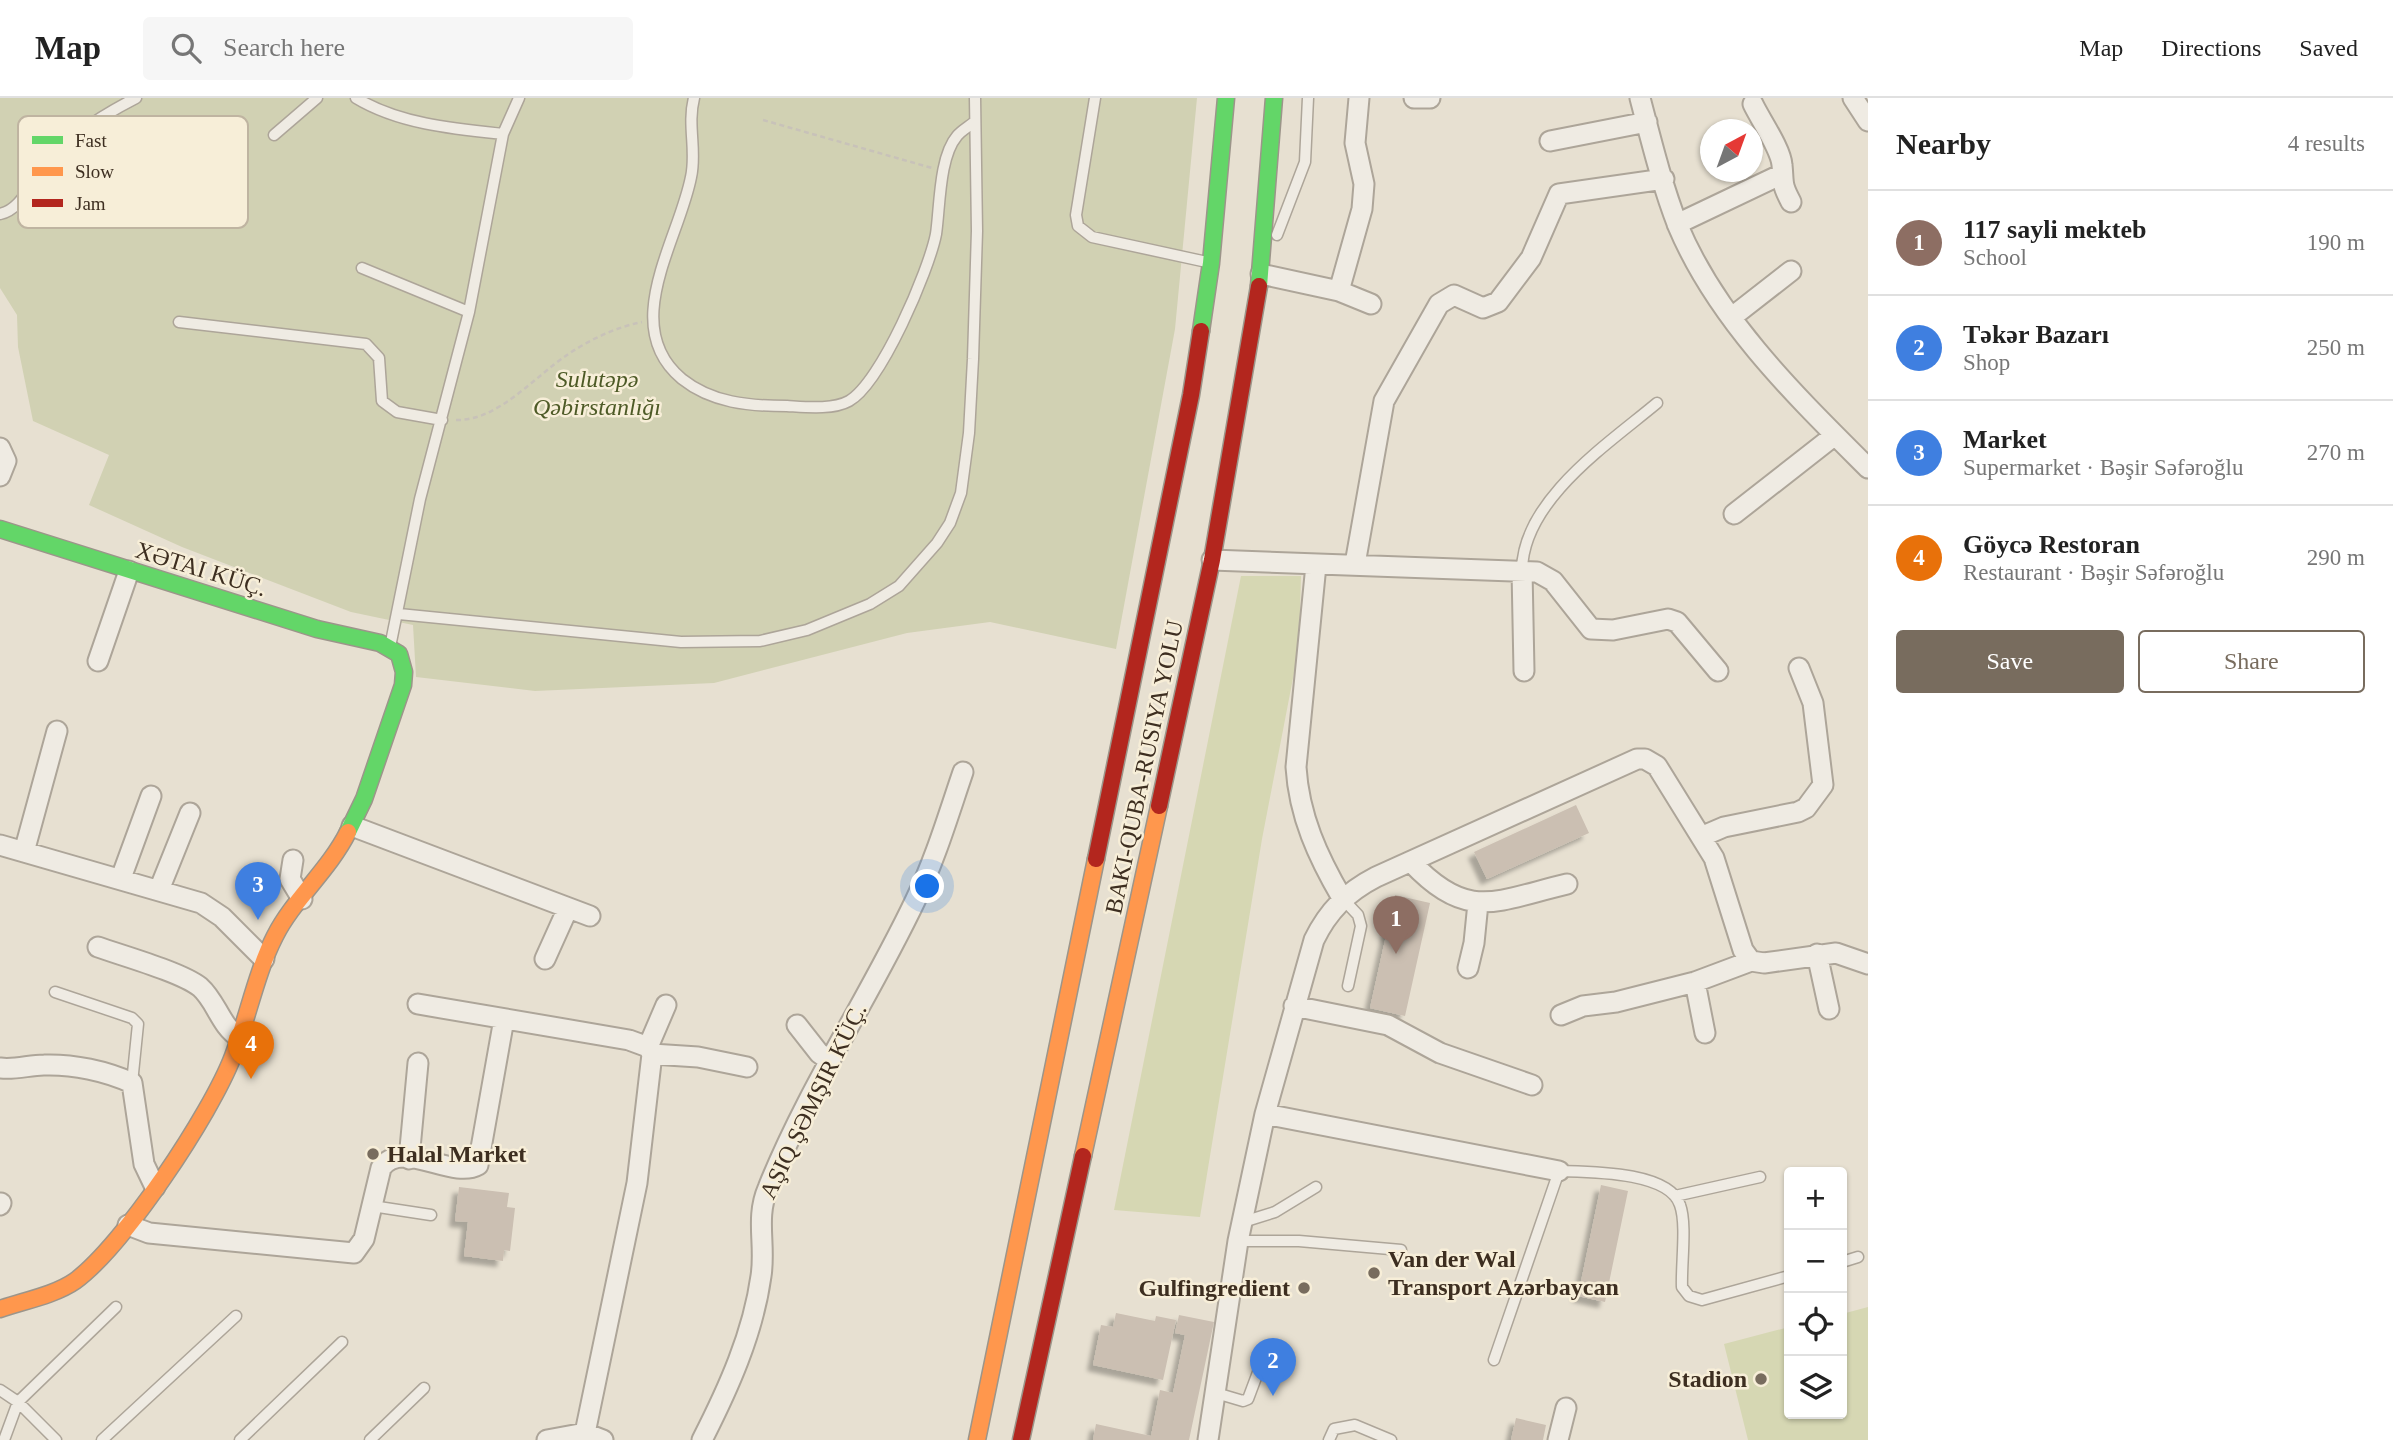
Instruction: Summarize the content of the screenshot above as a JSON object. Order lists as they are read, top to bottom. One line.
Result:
{"streets":{"main road":["XƏTAI KÜÇ."]},"parks":["Sulutəpə Qəbirstanlığı"],"places":["Halal Market","Van der Wal Transport Azərbaycan","Gulfingredient","Stadion"],"legend":["Fast","Slow","Jam"],"north":"top right","page":{"header":"Map","search":"Search here","nav":["Map","Directions","Saved"],"heading":["Nearby","4 results"],"list":[{"mark":"1","name":"117 sayli mekteb","note":"School","value":"190 m"},{"mark":"2","name":"Təkər Bazarı","note":"Shop","value":"250 m"},{"mark":"3","name":"Market","note":"Supermarket · Bəşir Səfəroğlu","value":"270 m"},{"mark":"4","name":"Göycə Restoran","note":"Restaurant · Bəşir Səfəroğlu","value":"290 m"}],"buttons":["Save","Share"],"pins":["3","1","4","2"],"map_buttons":["+","−"]}}
